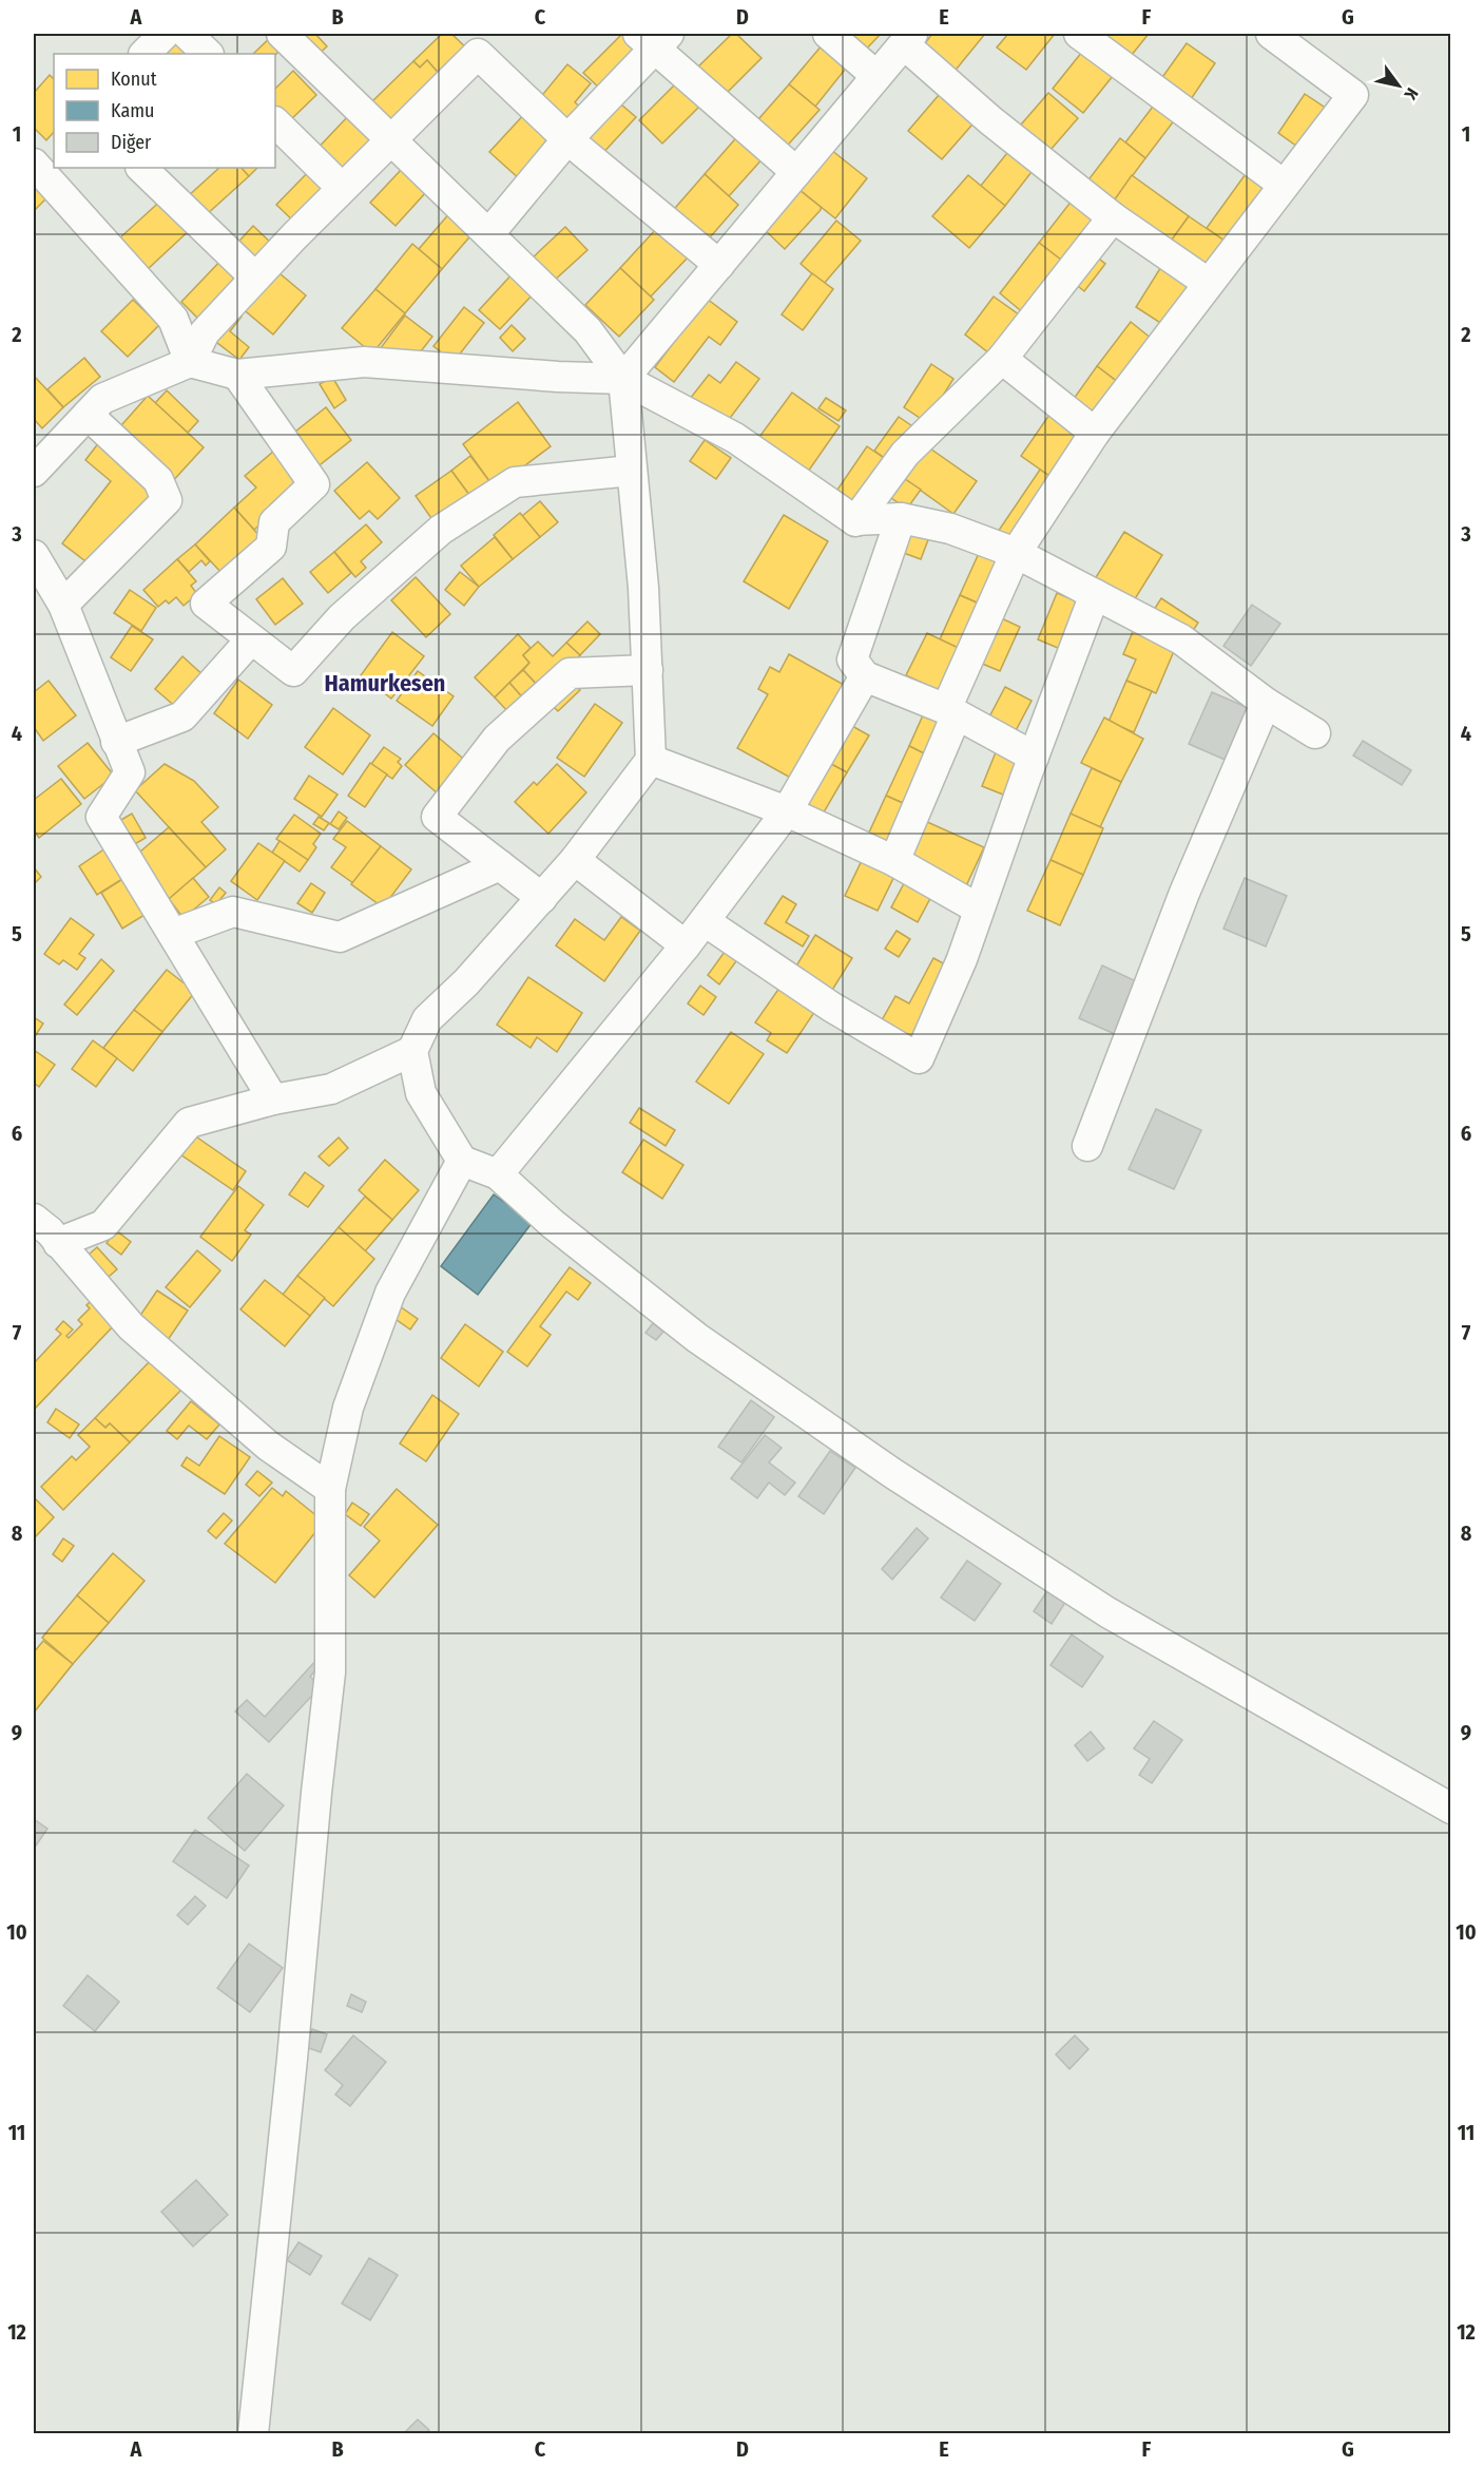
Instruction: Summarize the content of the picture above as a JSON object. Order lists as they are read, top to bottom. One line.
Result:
{"districts":["Hamurkesen"],"legend":["Konut","Kamu","Diğer"],"north":"bottom right","grid":{"columns":["A","B","C","D","E","F","G"],"rows":["1","2","3","4","5","6","7","8","9","10","11","12"]}}
